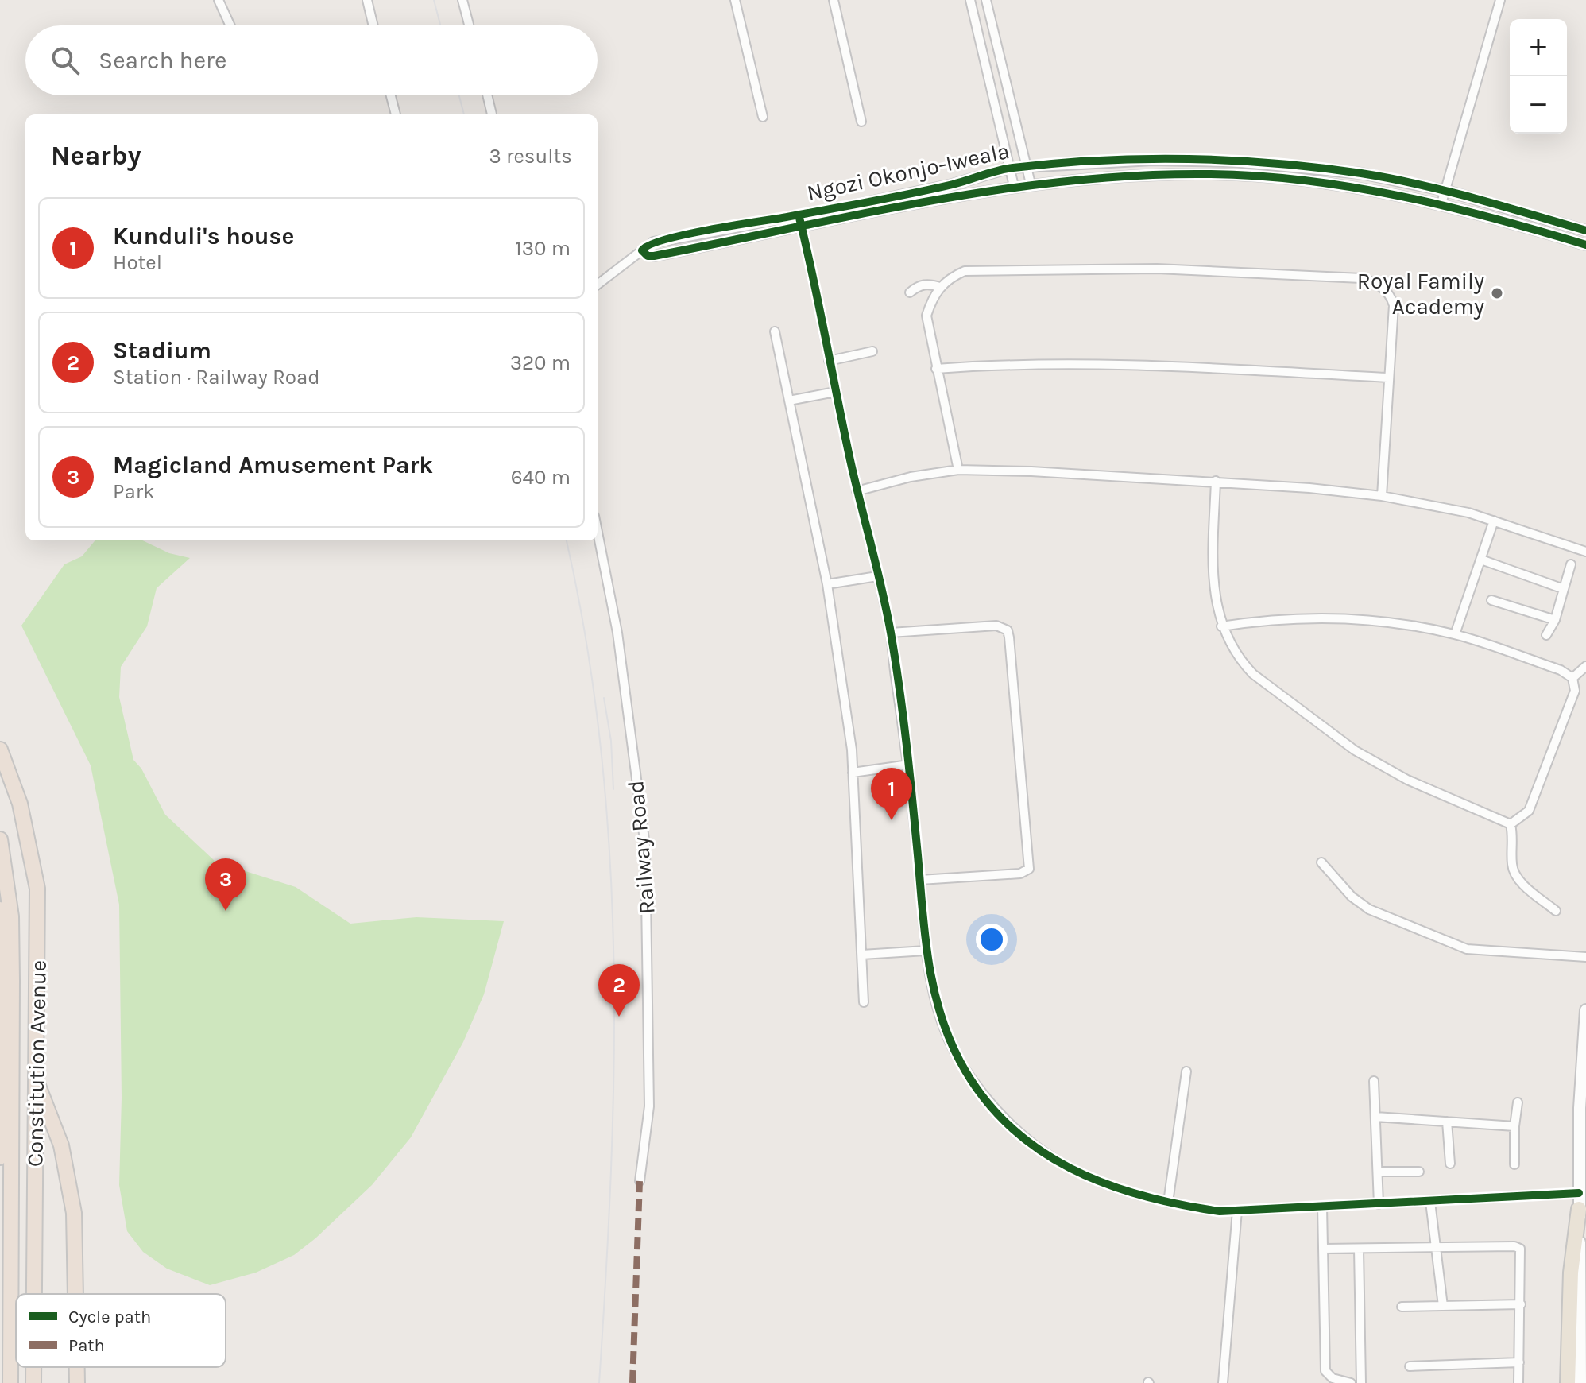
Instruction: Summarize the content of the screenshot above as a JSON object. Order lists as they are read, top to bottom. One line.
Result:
{"streets":{"highway":["Constitution Avenue"],"street":["Ngozi Okonjo-Iweala","Railway Road"]},"places":["Royal Family Academy"],"legend":["Cycle path","Path"],"page":{"map_buttons":["+","−"],"search":"Search here","heading":["Nearby","3 results"],"list":[{"mark":"1","name":"Kunduli's house","note":"Hotel","value":"130 m"},{"mark":"2","name":"Stadium","note":"Station · Railway Road","value":"320 m"},{"mark":"3","name":"Magicland Amusement Park","note":"Park","value":"640 m"}],"pins":["1","3","2"]}}
